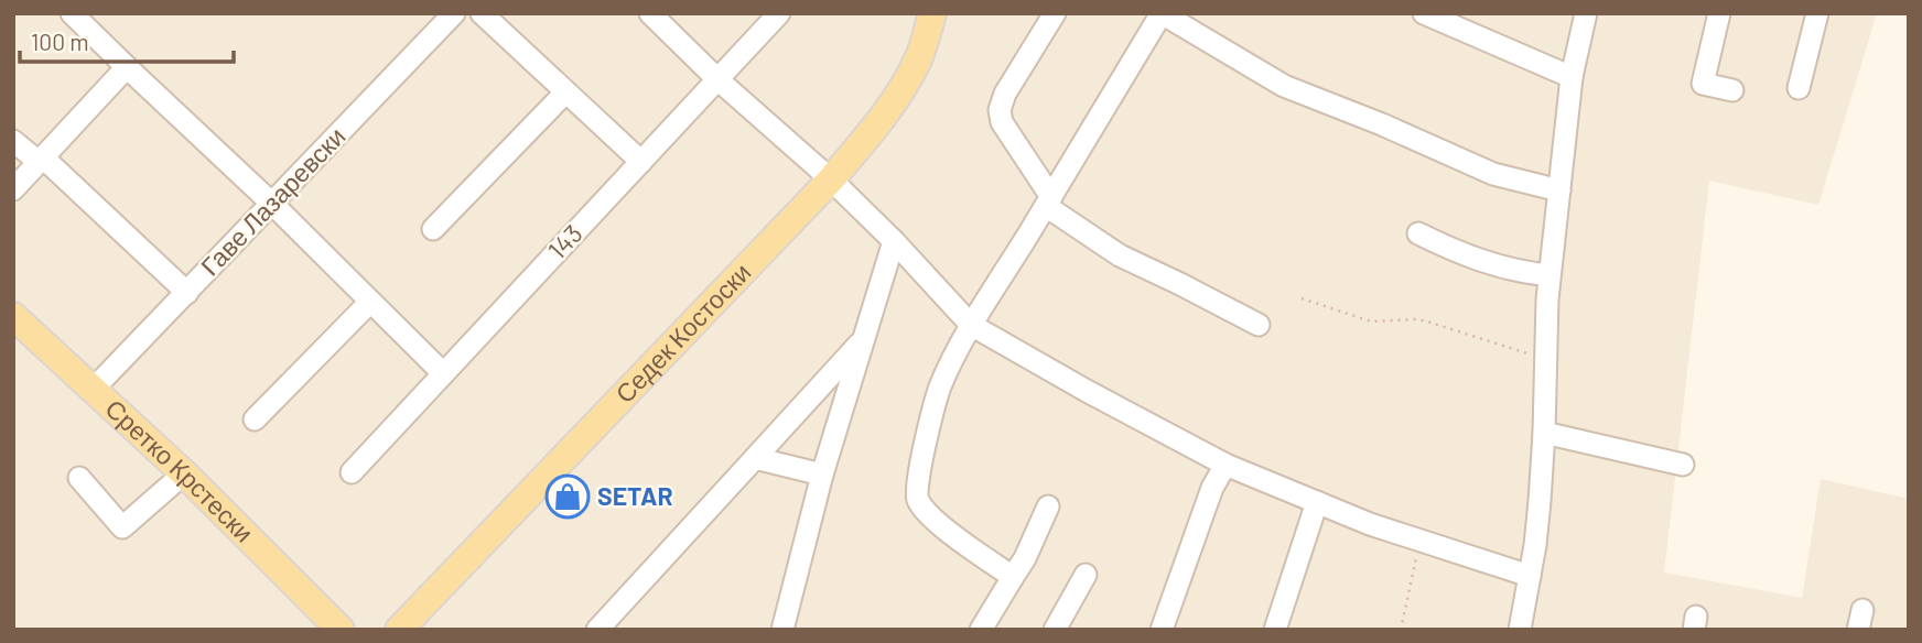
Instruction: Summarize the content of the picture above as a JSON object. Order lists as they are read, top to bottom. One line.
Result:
{"streets":{"main road":["Седек Костоски","Сретко Крстески"],"street":["Гаве Лазаревски","143"]},"crossings":[["Гаве Лазаревски","Сретко Крстески"]],"places":{"shop":["SETAR"]},"scale_bar":"100 m"}
